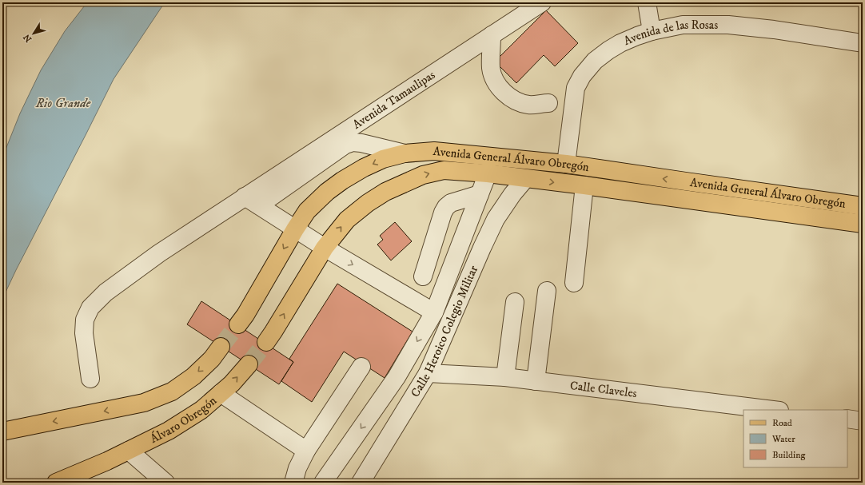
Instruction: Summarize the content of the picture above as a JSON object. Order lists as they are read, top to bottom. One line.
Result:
{"streets":{"main road":["Avenida General Álvaro Obregón","Álvaro Obregón"],"street":["Avenida de las Rosas","Avenida Tamaulipas","Calle Heroico Colegio Militar","Calle Claveles"]},"crossings":[["Avenida de las Rosas","Avenida General Álvaro Obregón"],["Avenida General Álvaro Obregón","Calle Heroico Colegio Militar"],["Calle Heroico Colegio Militar","Calle Claveles"]],"water":["Rio Grande"],"legend":["Road","Water","Building"],"north":"bottom left"}
